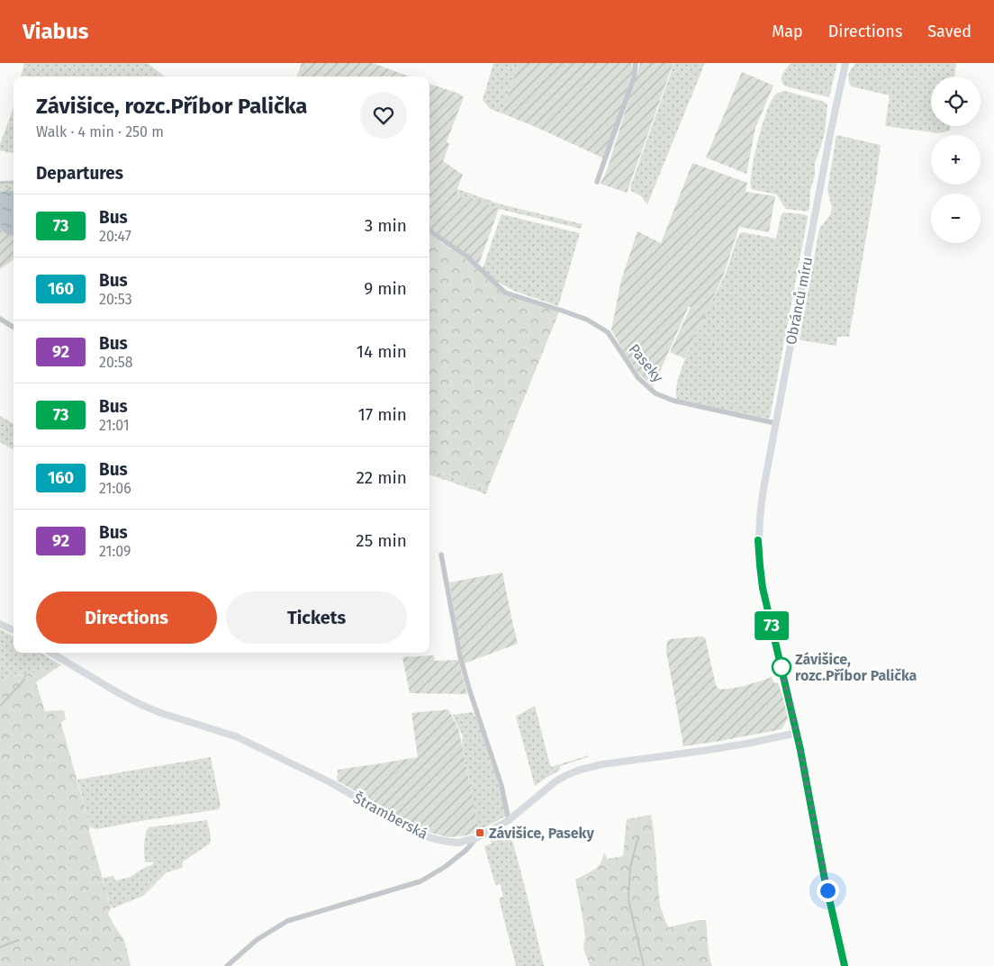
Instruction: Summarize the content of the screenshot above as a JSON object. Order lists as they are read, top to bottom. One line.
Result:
{"streets":{"main road":["Obránců míru","Štramberská"],"street":["Paseky"]},"crossings":[["Obránců míru","Paseky"],["Obránců míru","Štramberská"]],"places":{"other":["Závišice, rozc.Příbor Palička"],"transit":["Závišice, Paseky"]},"lines":["bus line 73"],"page":{"header":"Viabus","nav":["Map","Directions","Saved"],"on_map":"73","map_buttons":["+","−"],"heading":[["Závišice, rozc.Příbor Palička","Walk · 4 min · 250 m"],"Departures"],"list":[{"mark":"73","name":"Bus","note":"20:47","value":"3 min"},{"mark":"160","name":"Bus","note":"20:53","value":"9 min"},{"mark":"92","name":"Bus","note":"20:58","value":"14 min"},{"mark":"73","name":"Bus","note":"21:01","value":"17 min"},{"mark":"160","name":"Bus","note":"21:06","value":"22 min"},{"mark":"92","name":"Bus","note":"21:09","value":"25 min"}],"buttons":["Directions","Tickets"]}}
